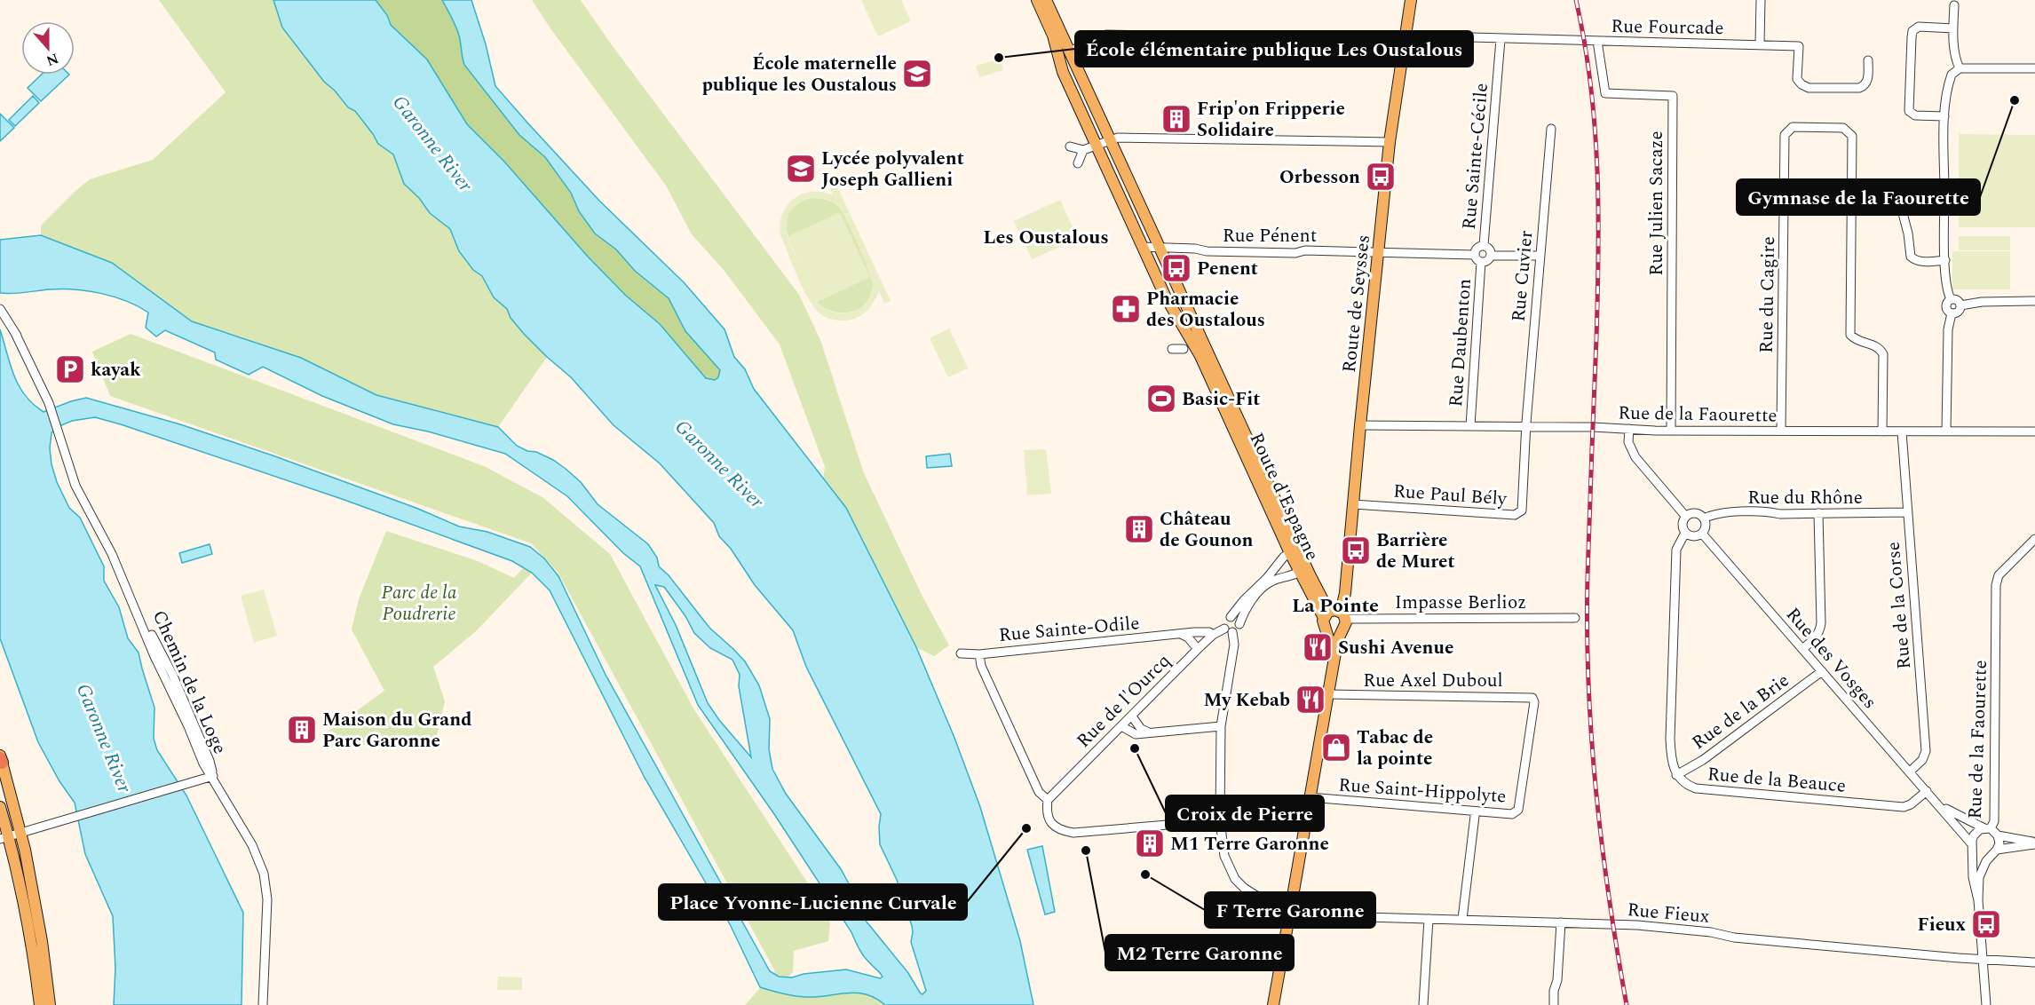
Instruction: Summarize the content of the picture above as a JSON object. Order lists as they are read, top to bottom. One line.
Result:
{"streets":{"main road":["Route de Seysses","Route d'Espagne"],"street":["Rue Fourcade","Rue Sainte-Cécile","Rue Julien Sacaze","Rue Pénent","Rue Cuvier","Rue du Cagire","Rue Daubenton","Rue de la Faourette","Rue Paul Bély","Rue du Rhône","Impasse Berlioz","Rue de la Corse","Rue Sainte-Odile","Rue des Vosges","Rue Axel Duboul","Chemin de la Loge","Rue de l'Ourcq","Rue de la Brie","Rue de la Beauce","Rue Saint-Hippolyte","Rue Fieux"]},"crossings":[["Rue Fourcade","Rue Sainte-Cécile"],["Rue Fourcade","Rue Julien Sacaze"],["Rue Fourcade","Route de Seysses"],["Rue Fourcade","Route d'Espagne"],["Rue Sainte-Cécile","Rue Pénent"],["Rue Sainte-Cécile","Rue Daubenton"],["Rue Julien Sacaze","Rue de la Faourette"],["Rue Pénent","Route de Seysses"],["Rue Pénent","Rue Daubenton"],["Rue Pénent","Route d'Espagne"],["Rue Cuvier","Rue de la Faourette"],["Rue Cuvier","Rue Paul Bély"],["Rue du Cagire","Rue de la Faourette"],["Route de Seysses","Rue de la Faourette"],["Route de Seysses","Rue Paul Bély"],["Route de Seysses","Route d'Espagne"],["Route de Seysses","Impasse Berlioz"],["Rue Daubenton","Rue de la Faourette"],["Rue de la Faourette","Rue Paul Bély"],["Rue de la Faourette","Rue de la Corse"],["Rue de la Faourette","Rue des Vosges"],["Route d'Espagne","Impasse Berlioz"],["Rue du Rhône","Rue de la Corse"],["Rue du Rhône","Rue des Vosges"],["Rue de la Corse","Rue des Vosges"],["Rue Sainte-Odile","Rue de l'Ourcq"],["Rue des Vosges","Rue de la Brie"],["Rue des Vosges","Rue de la Beauce"],["Rue Axel Duboul","Rue Saint-Hippolyte"],["Rue de l'Ourcq","Rue Fieux"],["Rue de la Brie","Rue de la Beauce"]],"districts":["Les Oustalous","La Pointe"],"water":["Garonne River"],"parks":["Parc de la Poudrerie"],"places":{"other":["École élémentaire publique Les Oustalous","Gymnase de la Faourette","Croix de Pierre","Place Yvonne-Lucienne Curvale","M2 Terre Garonne","F Terre Garonne"],"school or university":["École maternelle publique les Oustalous","Lycée polyvalent Joseph Gallieni"],"building":["Frip'on Fripperie Solidaire","Château de Gounon","Maison du Grand Parc Garonne","M1 Terre Garonne"],"bus stop":["Orbesson","Penent","Barrière de Muret","Fieux"],"pharmacy":["Pharmacie des Oustalous"],"parking":["kayak"],"sports":["Basic-Fit"],"restaurant":["Sushi Avenue","My Kebab"],"shop":["Tabac de la pointe"]},"north":"bottom"}
